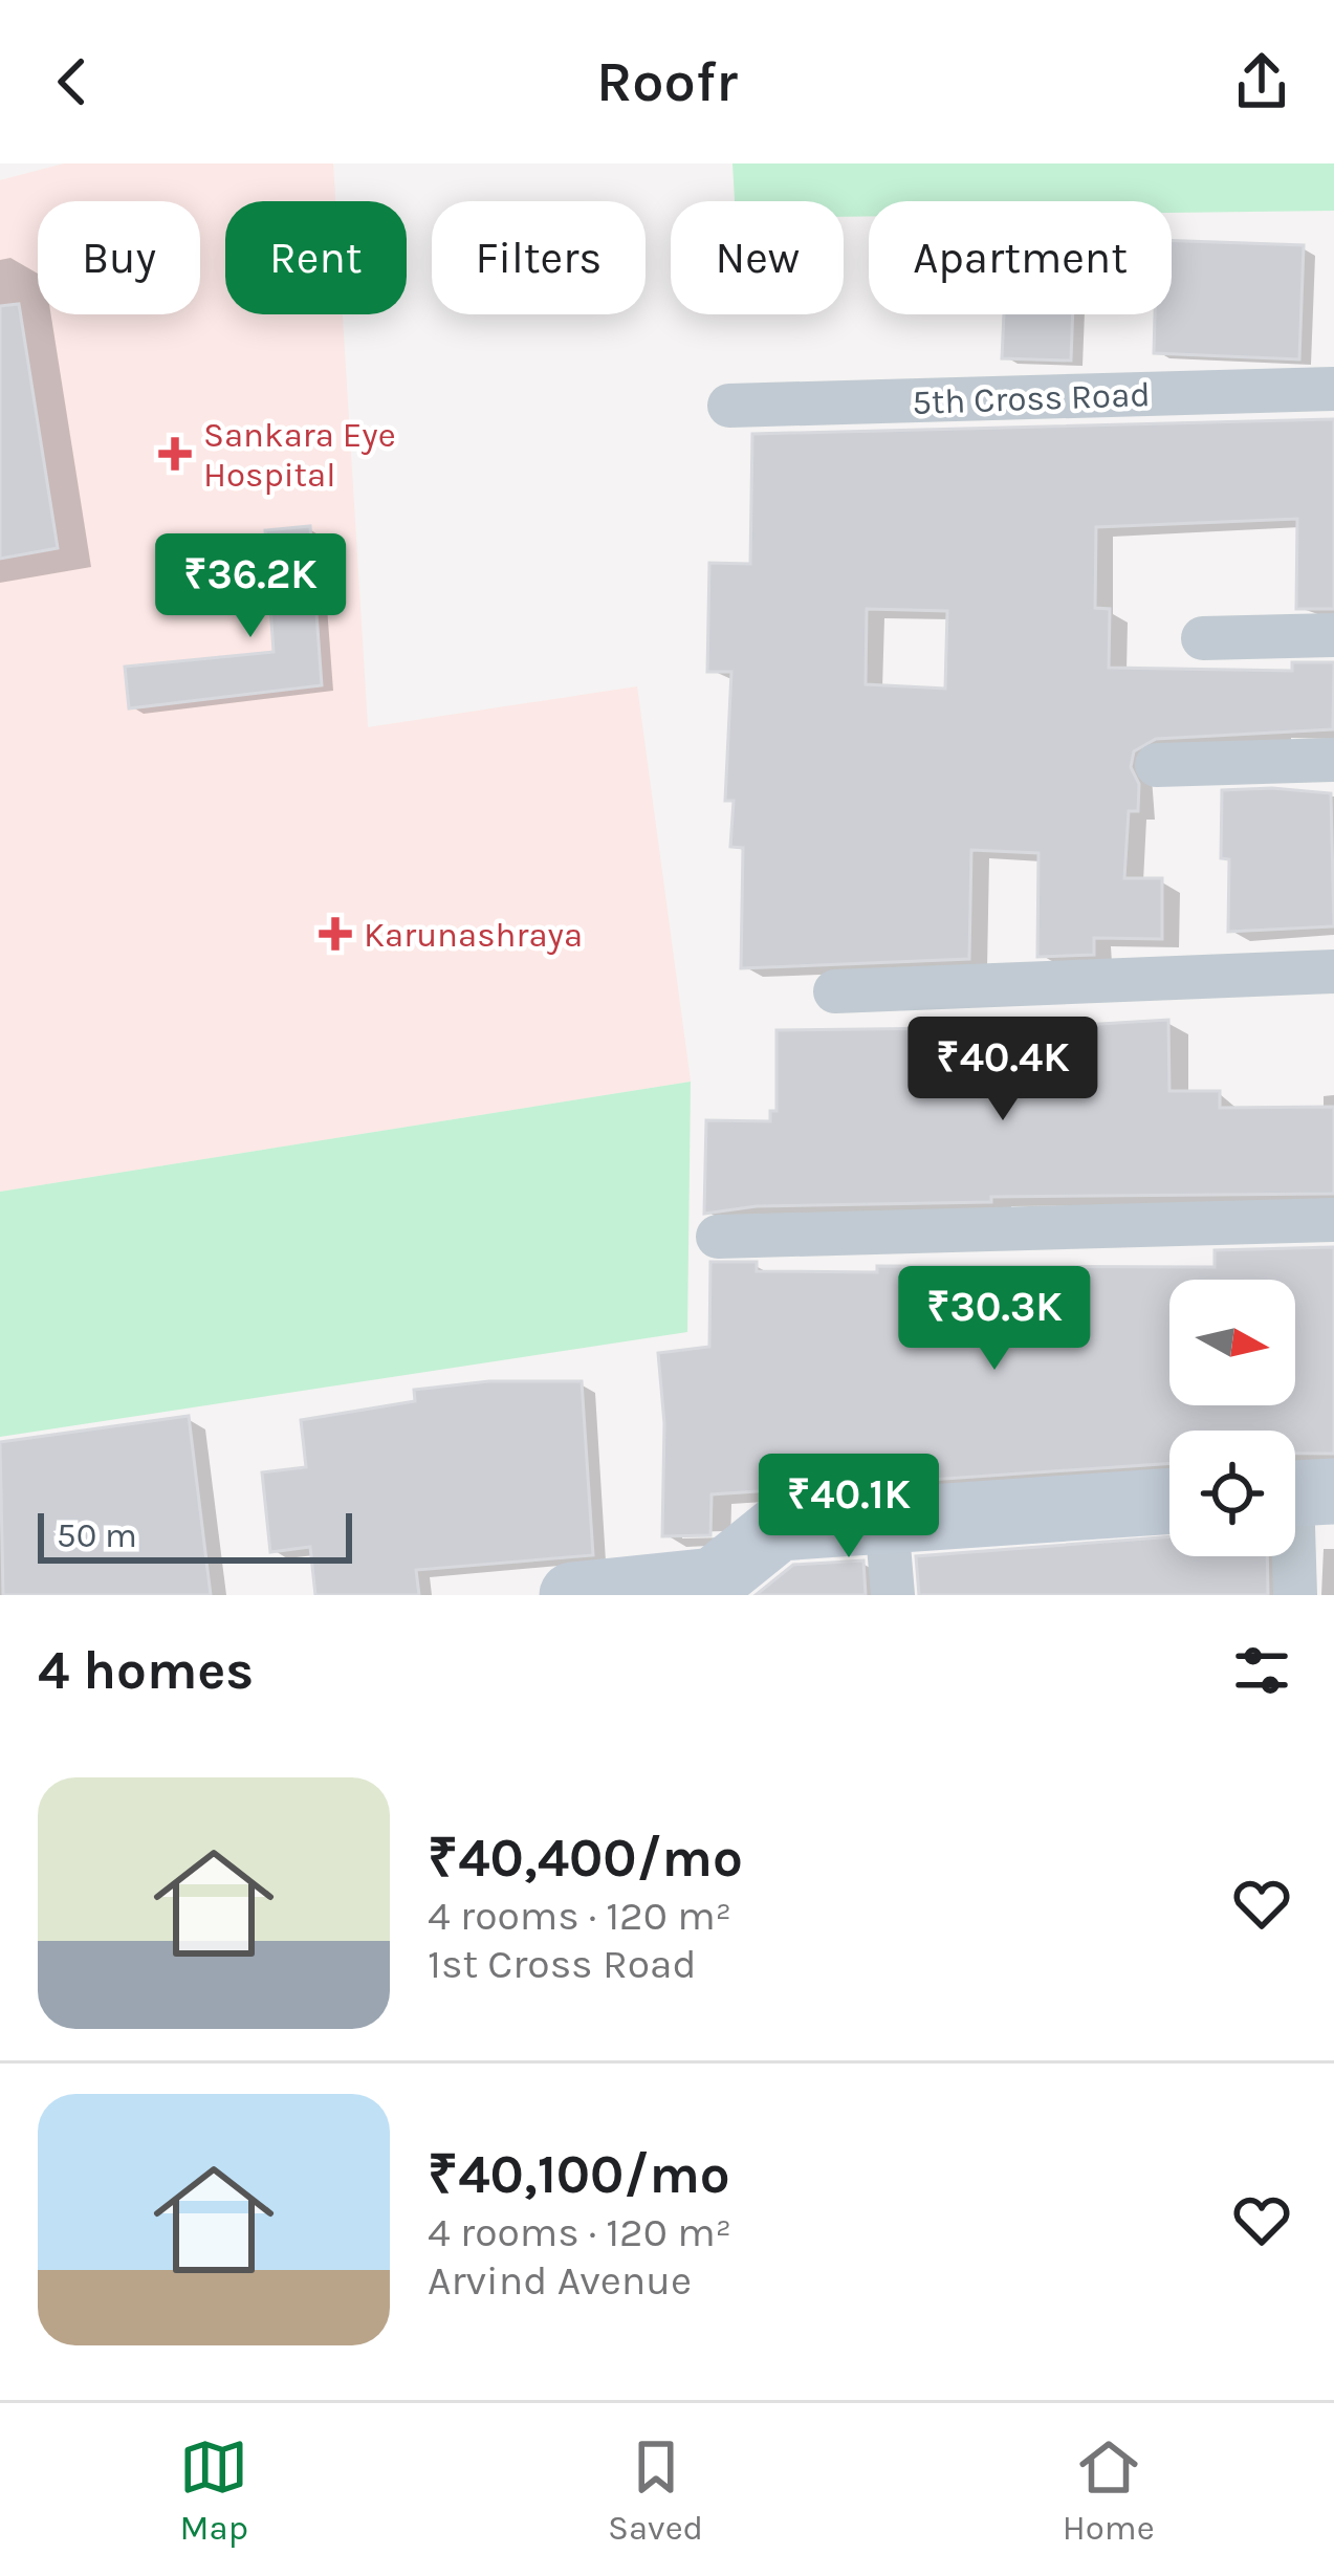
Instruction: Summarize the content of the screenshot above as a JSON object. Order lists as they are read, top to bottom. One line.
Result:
{"streets":{"street":["5th Cross Road"]},"places":{"health":["Sankara Eye Hospital","Karunashraya"]},"scale_bar":"50 m","north":"right","page":{"header":"Roofr","chip":["Buy","Rent","Filters","New","Apartment"],"price":["₹36.2K","₹40.4K","₹30.3K","₹40.1K"],"scale":"50 m","heading":"4 homes","list":[{"name":"₹40,400/mo","note":"4 rooms · 120 m² · 1st Cross Road"},{"name":"₹40,100/mo","note":"4 rooms · 120 m² · Arvind Avenue"}],"tabs":["Map","Saved","Home"]}}
